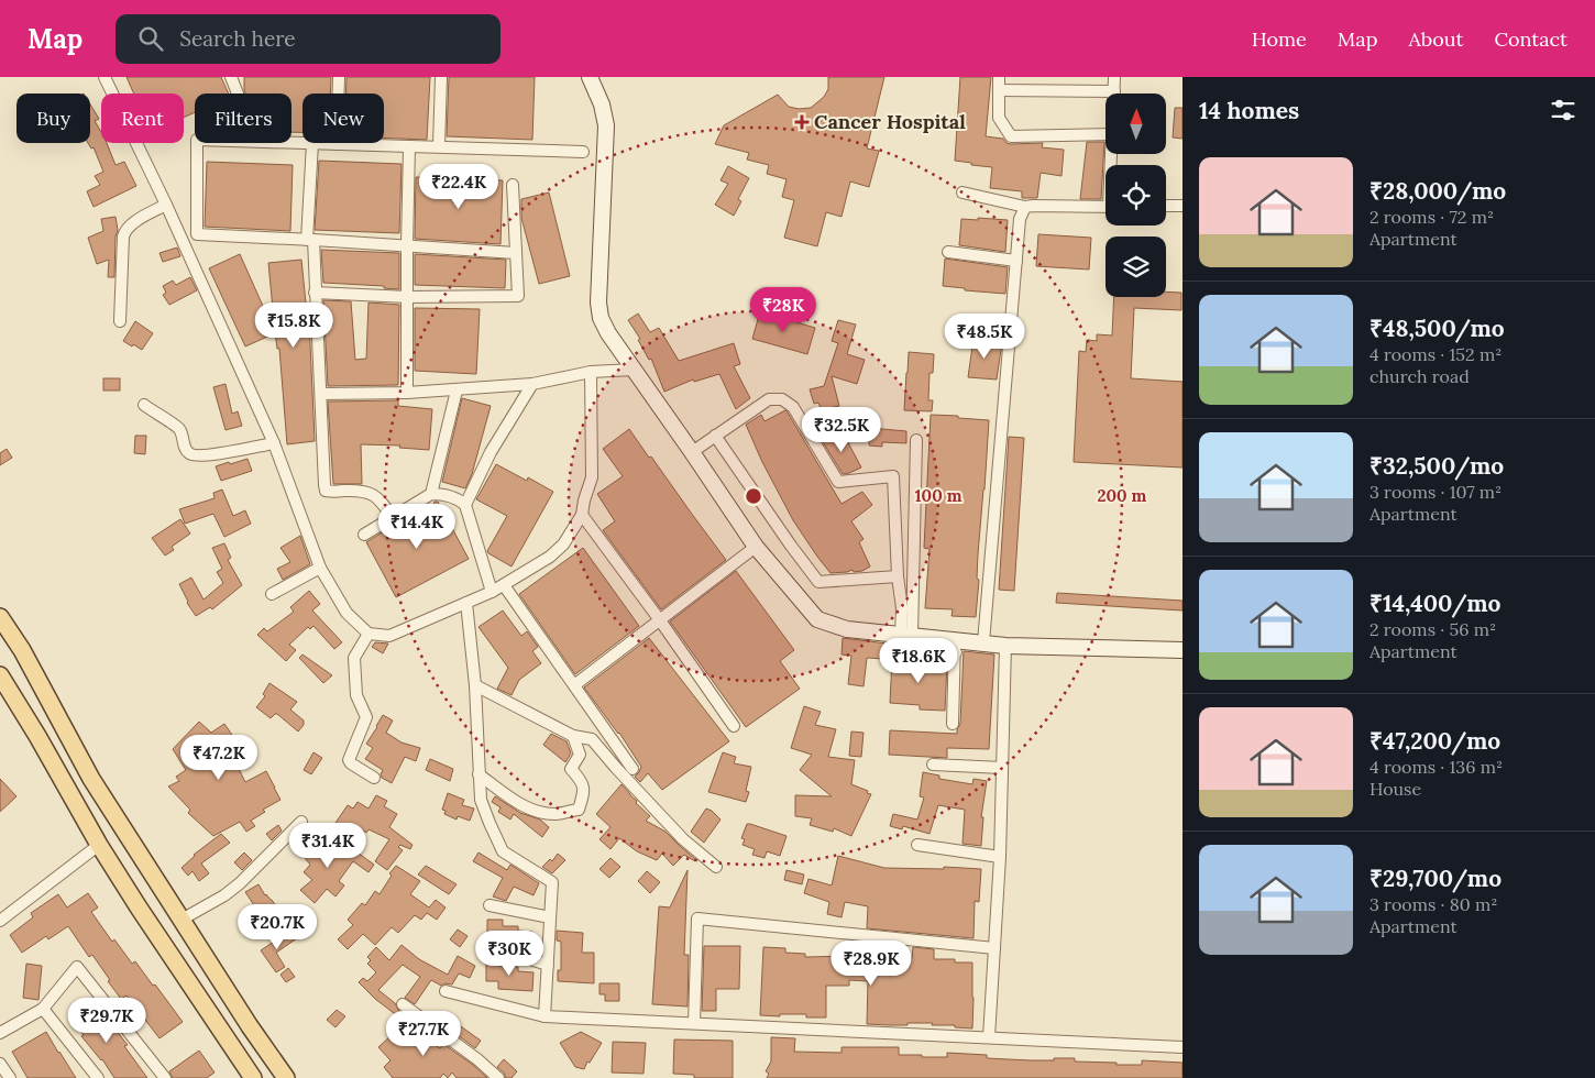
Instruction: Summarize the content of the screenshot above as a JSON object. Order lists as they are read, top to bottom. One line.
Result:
{"places":{"health":["Cancer Hospital"]},"north":"top","page":{"header":"Map","search":"Search here","nav":["Home","Map","About","Contact"],"heading":"14 homes","chip":["Buy","Rent","Filters","New"],"list":[{"name":"₹28,000/mo","note":"2 rooms · 72 m² · Apartment"},{"name":"₹48,500/mo","note":"4 rooms · 152 m² · church road"},{"name":"₹32,500/mo","note":"3 rooms · 107 m² · Apartment"},{"name":"₹14,400/mo","note":"2 rooms · 56 m² · Apartment"},{"name":"₹47,200/mo","note":"4 rooms · 136 m² · House"},{"name":"₹29,700/mo","note":"3 rooms · 80 m² · Apartment"}],"price":["₹22.4K","₹28K","₹15.8K","₹48.5K","₹32.5K","₹14.4K","₹18.6K","₹47.2K","₹31.4K","₹20.7K","₹30K","₹28.9K","₹29.7K","₹27.7K"]},"rings":["100 m","200 m"]}
